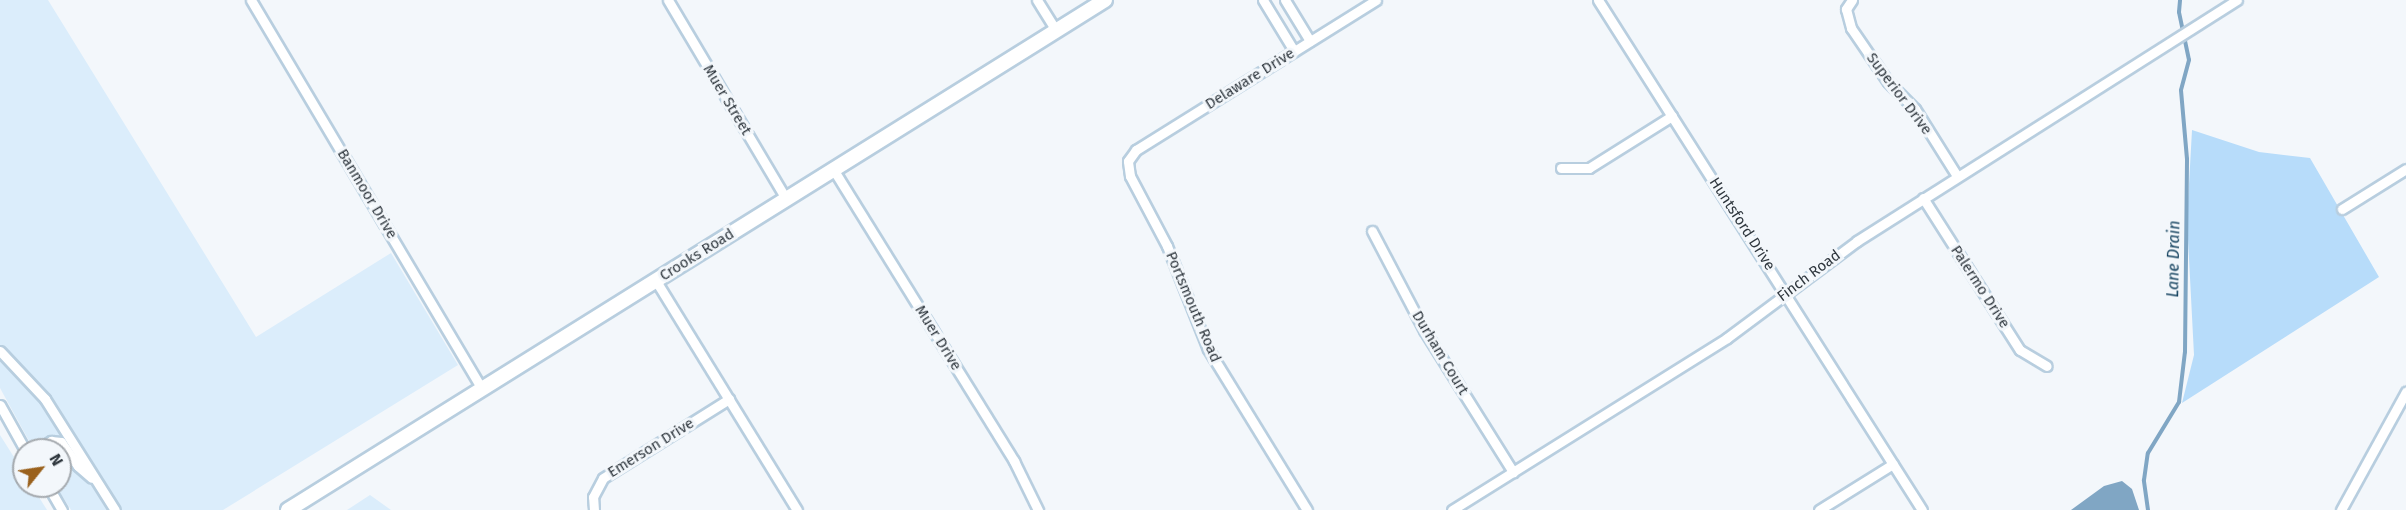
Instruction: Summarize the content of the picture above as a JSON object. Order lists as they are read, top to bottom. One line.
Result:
{"streets":{"main road":["Crooks Road"],"street":["Delaware Drive","Superior Drive","Muer Street","Banmoor Drive","Huntsford Drive","Finch Road","Palermo Drive","Portsmouth Road","Muer Drive","Durham Court","Emerson Drive"]},"crossings":[["Delaware Drive","Portsmouth Road"],["Superior Drive","Finch Road"],["Muer Street","Crooks Road"],["Banmoor Drive","Crooks Road"],["Huntsford Drive","Finch Road"],["Crooks Road","Muer Drive"],["Finch Road","Palermo Drive"],["Finch Road","Durham Court"]],"water":["Lane Drain"],"north":"top right"}
